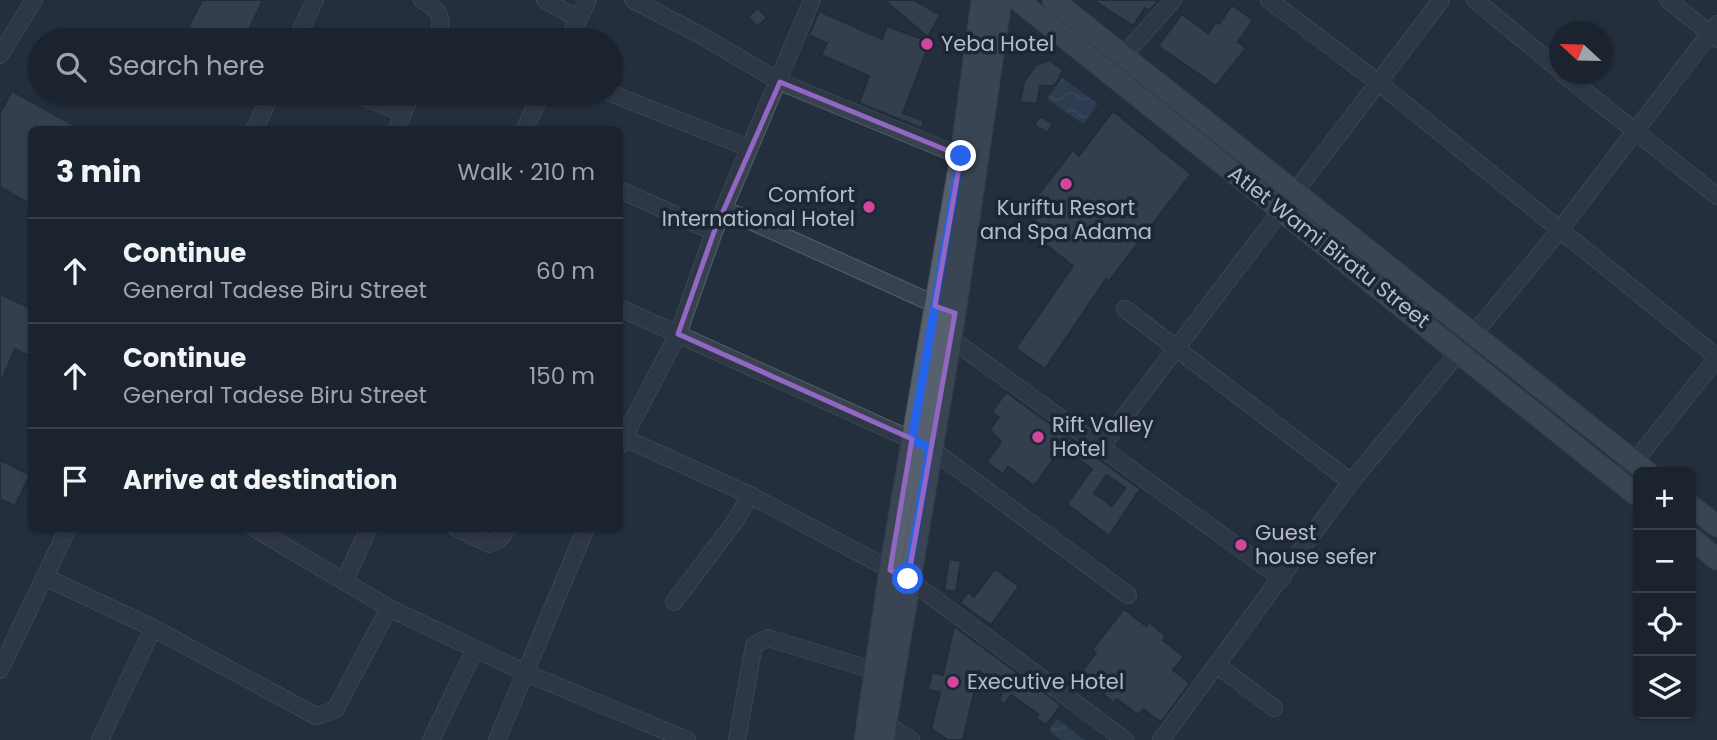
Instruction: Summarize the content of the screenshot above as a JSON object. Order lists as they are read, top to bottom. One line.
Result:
{"streets":{"main road":["Atlet Wami Biratu Street"]},"places":["Yeba Hotel","Kuriftu Resort and Spa Adama","Comfort International Hotel","Rift Valley Hotel","Guest house sefer","Executive Hotel"],"north":"left","page":{"search":"Search here","heading":["3 min","Walk · 210 m"],"list":[["Continue","General Tadese Biru Street","60 m"],["Continue","General Tadese Biru Street","150 m"],"Arrive at destination"],"map_buttons":["+","−"]}}
